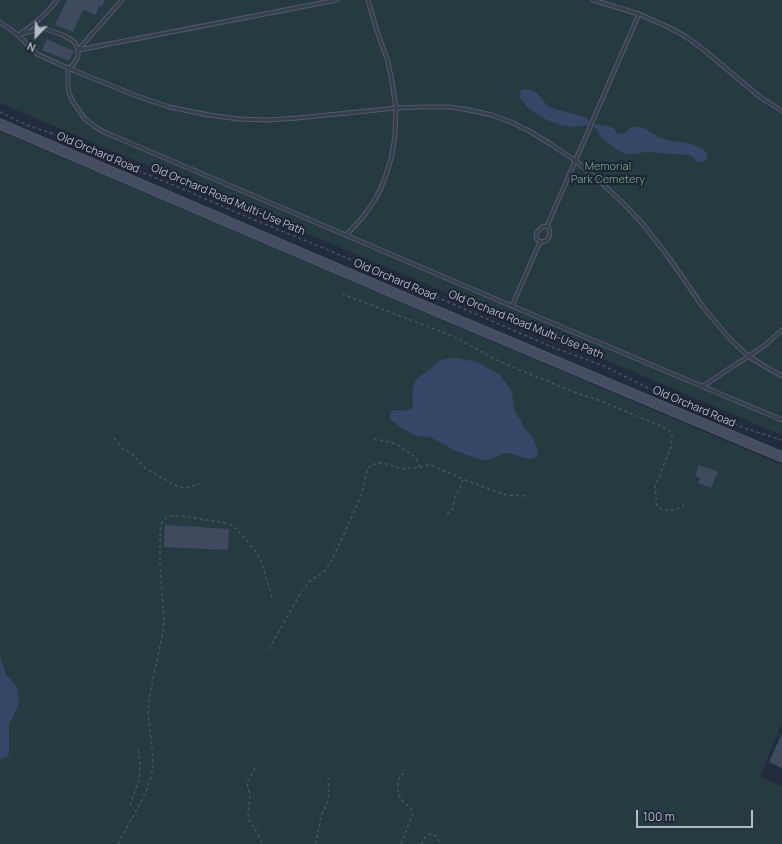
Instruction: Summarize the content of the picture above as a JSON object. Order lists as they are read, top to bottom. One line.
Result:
{"streets":{"main road":["Old Orchard Road"],"path":["Old Orchard Road Multi-Use Path"]},"parks":["Memorial Park Cemetery"],"scale_bar":"100 m","north":"bottom left"}
